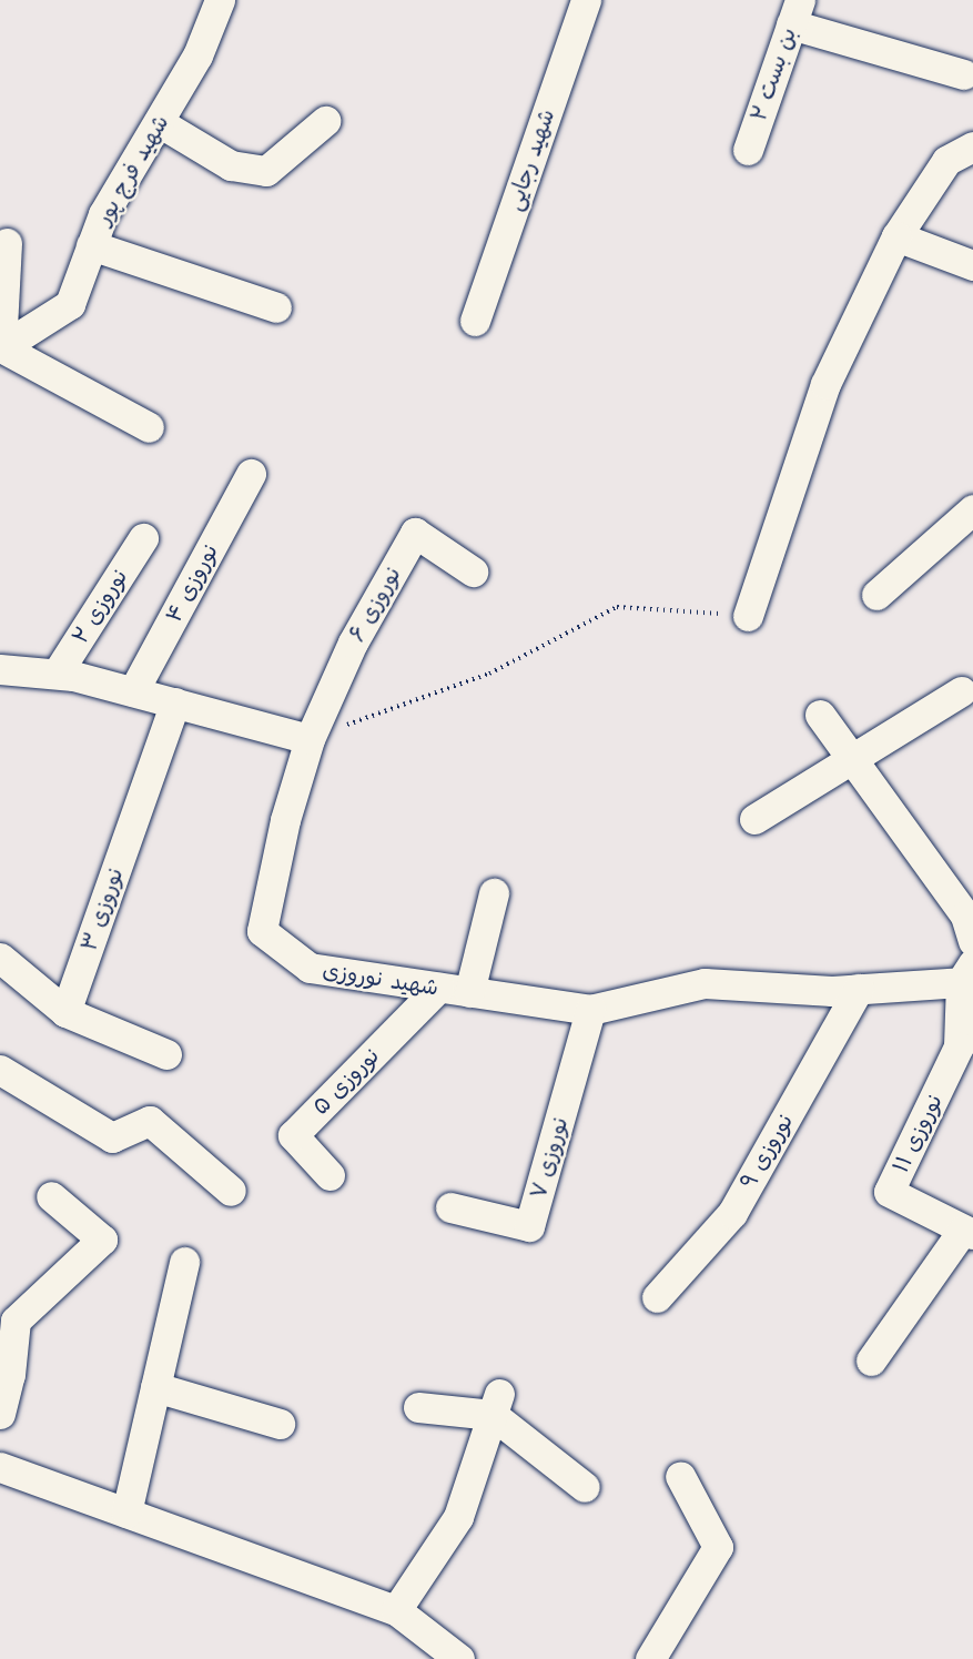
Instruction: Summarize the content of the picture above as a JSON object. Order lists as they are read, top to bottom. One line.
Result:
{"streets":{"street":["بن بست ۲","شهید رجایی","شهید فرج پور","نوروزی ۴","نوروزی ۶","نوروزی ۲","نوروزی ۳","شهید نوروزی","نوروزی ۵","نوروزی ۱۱","نوروزی ۹","نوروزی ۷"]},"crossings":[["نوروزی ۶","شهید نوروزی"],["شهید نوروزی","نوروزی ۵"],["شهید نوروزی","نوروزی ۱۱"],["شهید نوروزی","نوروزی ۹"],["شهید نوروزی","نوروزی ۷"]]}
